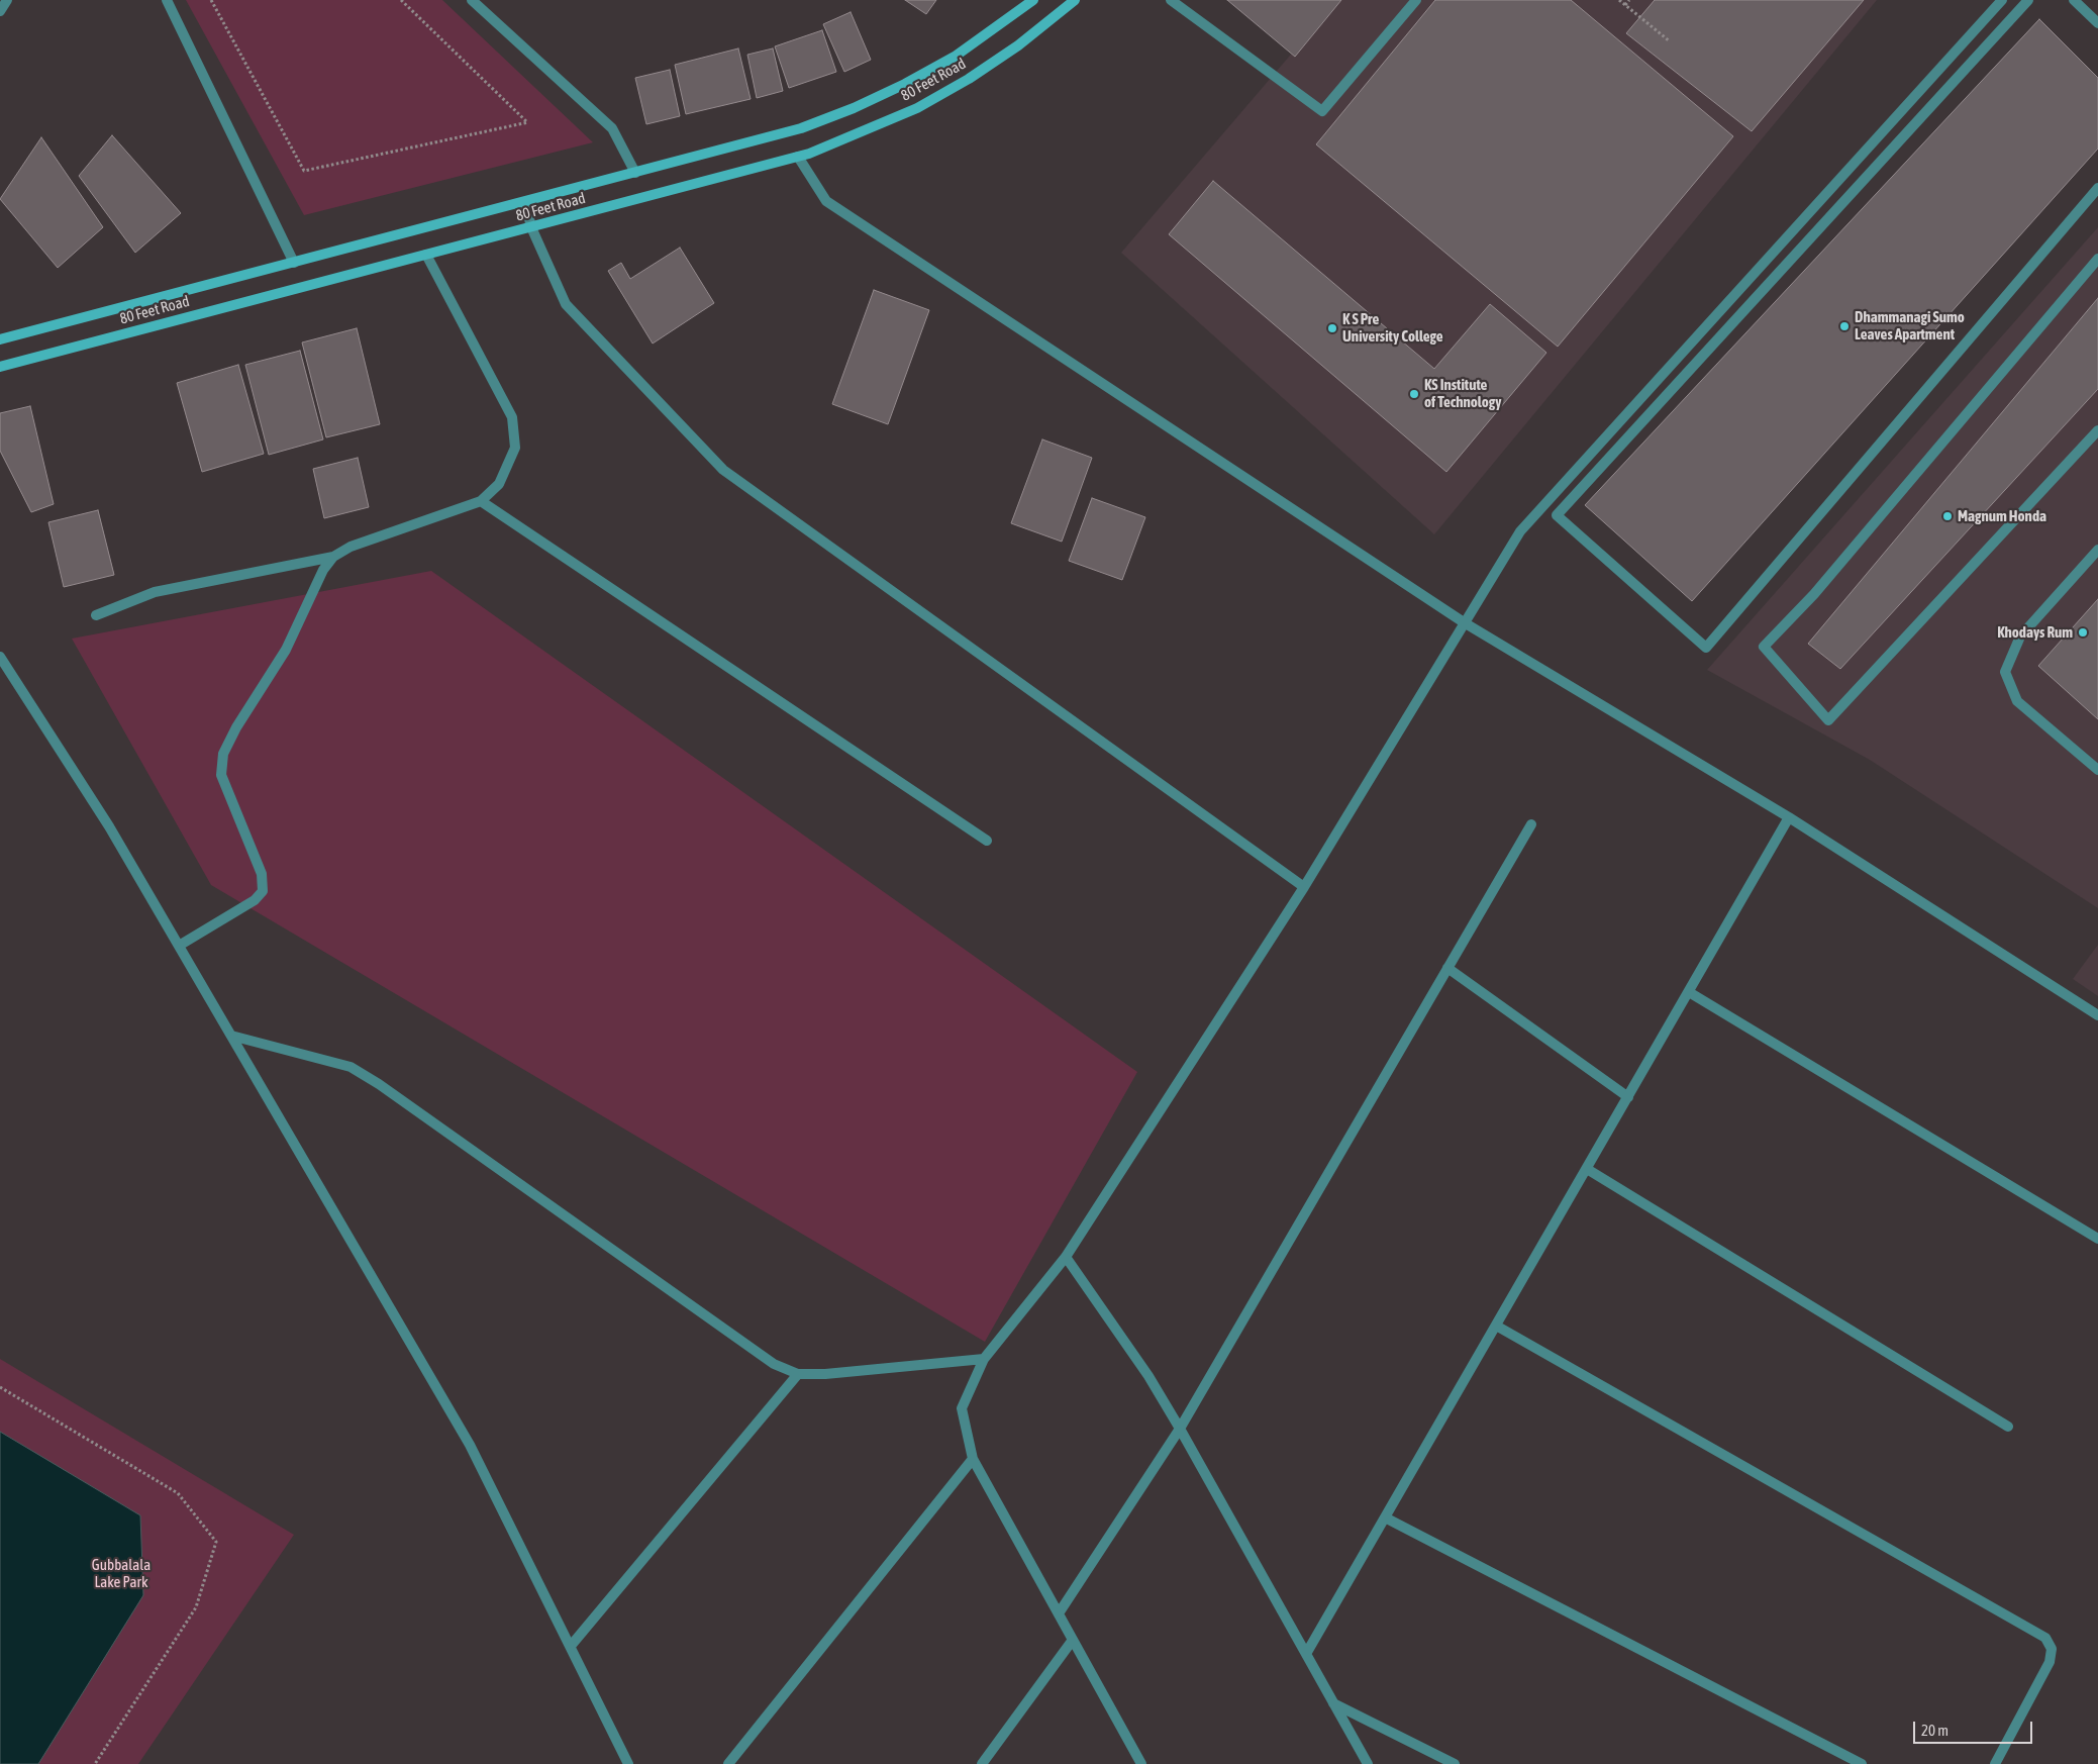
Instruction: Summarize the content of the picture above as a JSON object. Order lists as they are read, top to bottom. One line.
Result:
{"streets":{"main road":["80 Feet Road"]},"parks":["Gubbalala Lake Park"],"places":["Dhammanagi Sumo Leaves Apartment","K S Pre University College","KS Institute of Technology","Magnum Honda","Khodays Rum"],"scale_bar":"20 m"}
